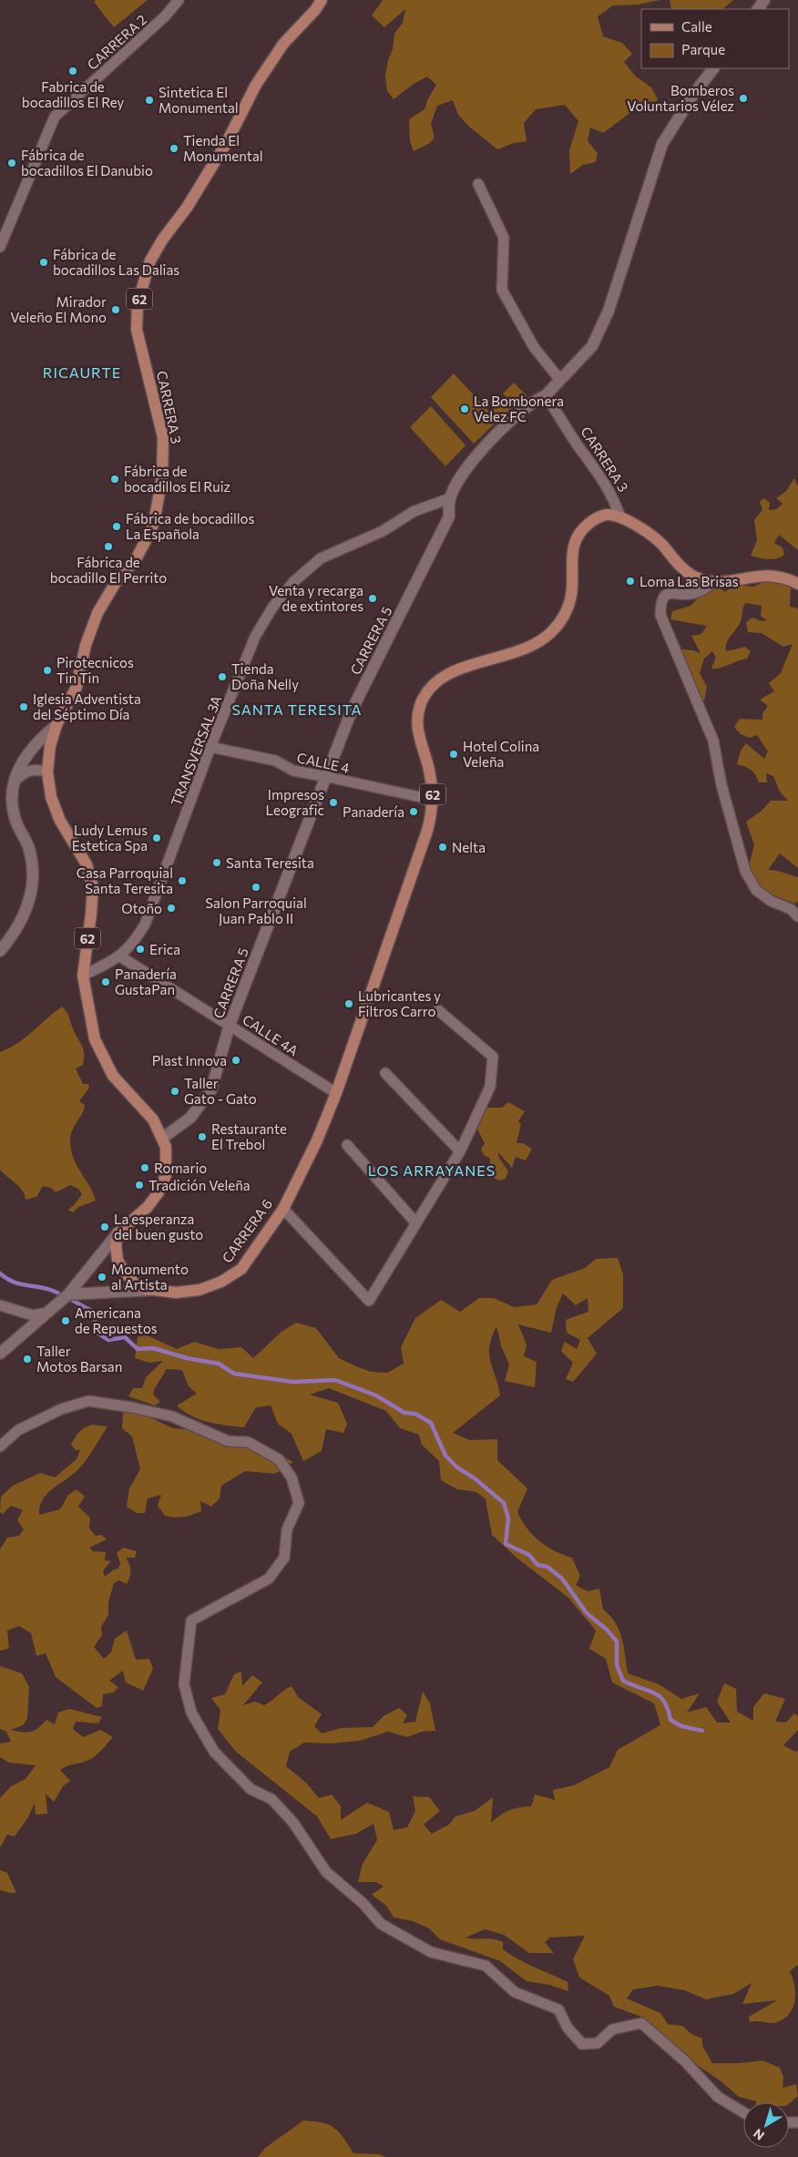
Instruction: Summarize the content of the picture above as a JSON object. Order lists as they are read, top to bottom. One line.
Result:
{"streets":{"main road":["62","CARRERA 3","CARRERA 6"],"street":["CARRERA 2","CARRERA 5","TRANSVERSAL 3A","CALLE 4","CALLE 4A"]},"crossings":[["62","CARRERA 3"],["62","CARRERA 5"],["62","TRANSVERSAL 3A"],["62","CALLE 4"],["62","CALLE 4A"],["62","CARRERA 6"],["CARRERA 3","CARRERA 5"],["CARRERA 5","TRANSVERSAL 3A"],["CARRERA 5","CALLE 4"],["CARRERA 5","CALLE 4A"],["TRANSVERSAL 3A","CALLE 4"],["TRANSVERSAL 3A","CALLE 4A"],["CALLE 4A","CARRERA 6"]],"districts":["RICAURTE","SANTA TERESITA","LOS ARRAYANES"],"places":["Fabrica de bocadillos El Rey","Bomberos Voluntarios Vélez","Sintetica El Monumental","Tienda El Monumental","Fábrica de bocadillos El Danubio","Fábrica de bocadillos Las Dalias","Mirador Veleño El Mono","La Bombonera Velez FC","Fábrica de bocadillos El Ruiz","Fábrica de bocadillos La Española","Fábrica de bocadillo El Perrito","Loma Las Brisas","Venta y recarga de extintores","Pirotecnicos Tin Tin","Tienda Doña Nelly","Iglesia Adventista del Séptimo Día","Hotel Colina Veleña","Impresos Leografic","Panadería","Ludy Lemus Estetica Spa","Nelta","Santa Teresita","Casa Parroquial Santa Teresita","Salon Parroquial Juan Pablo II","Otoño","Erica","Panadería GustaPan","Lubricantes y Filtros Carro","Plast Innova","Taller Gato - Gato","Restaurante El Trebol","Romario","Tradición Veleña","La esperanza del buen gusto","Monumento al Artista","Americana de Repuestos","Taller Motos Barsan"],"legend":["Calle","Parque"],"north":"bottom left"}
